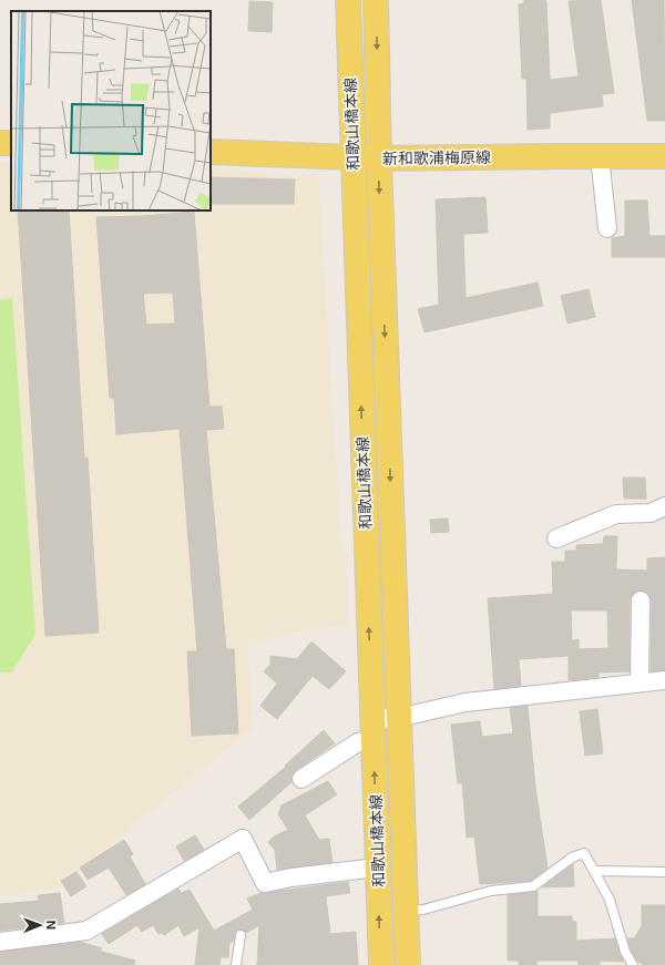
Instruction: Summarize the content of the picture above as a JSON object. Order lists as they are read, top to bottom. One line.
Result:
{"streets":{"main road":["和歌山橋本線","新和歌浦梅原線"]},"crossings":[["和歌山橋本線","新和歌浦梅原線"]],"north":"right"}
